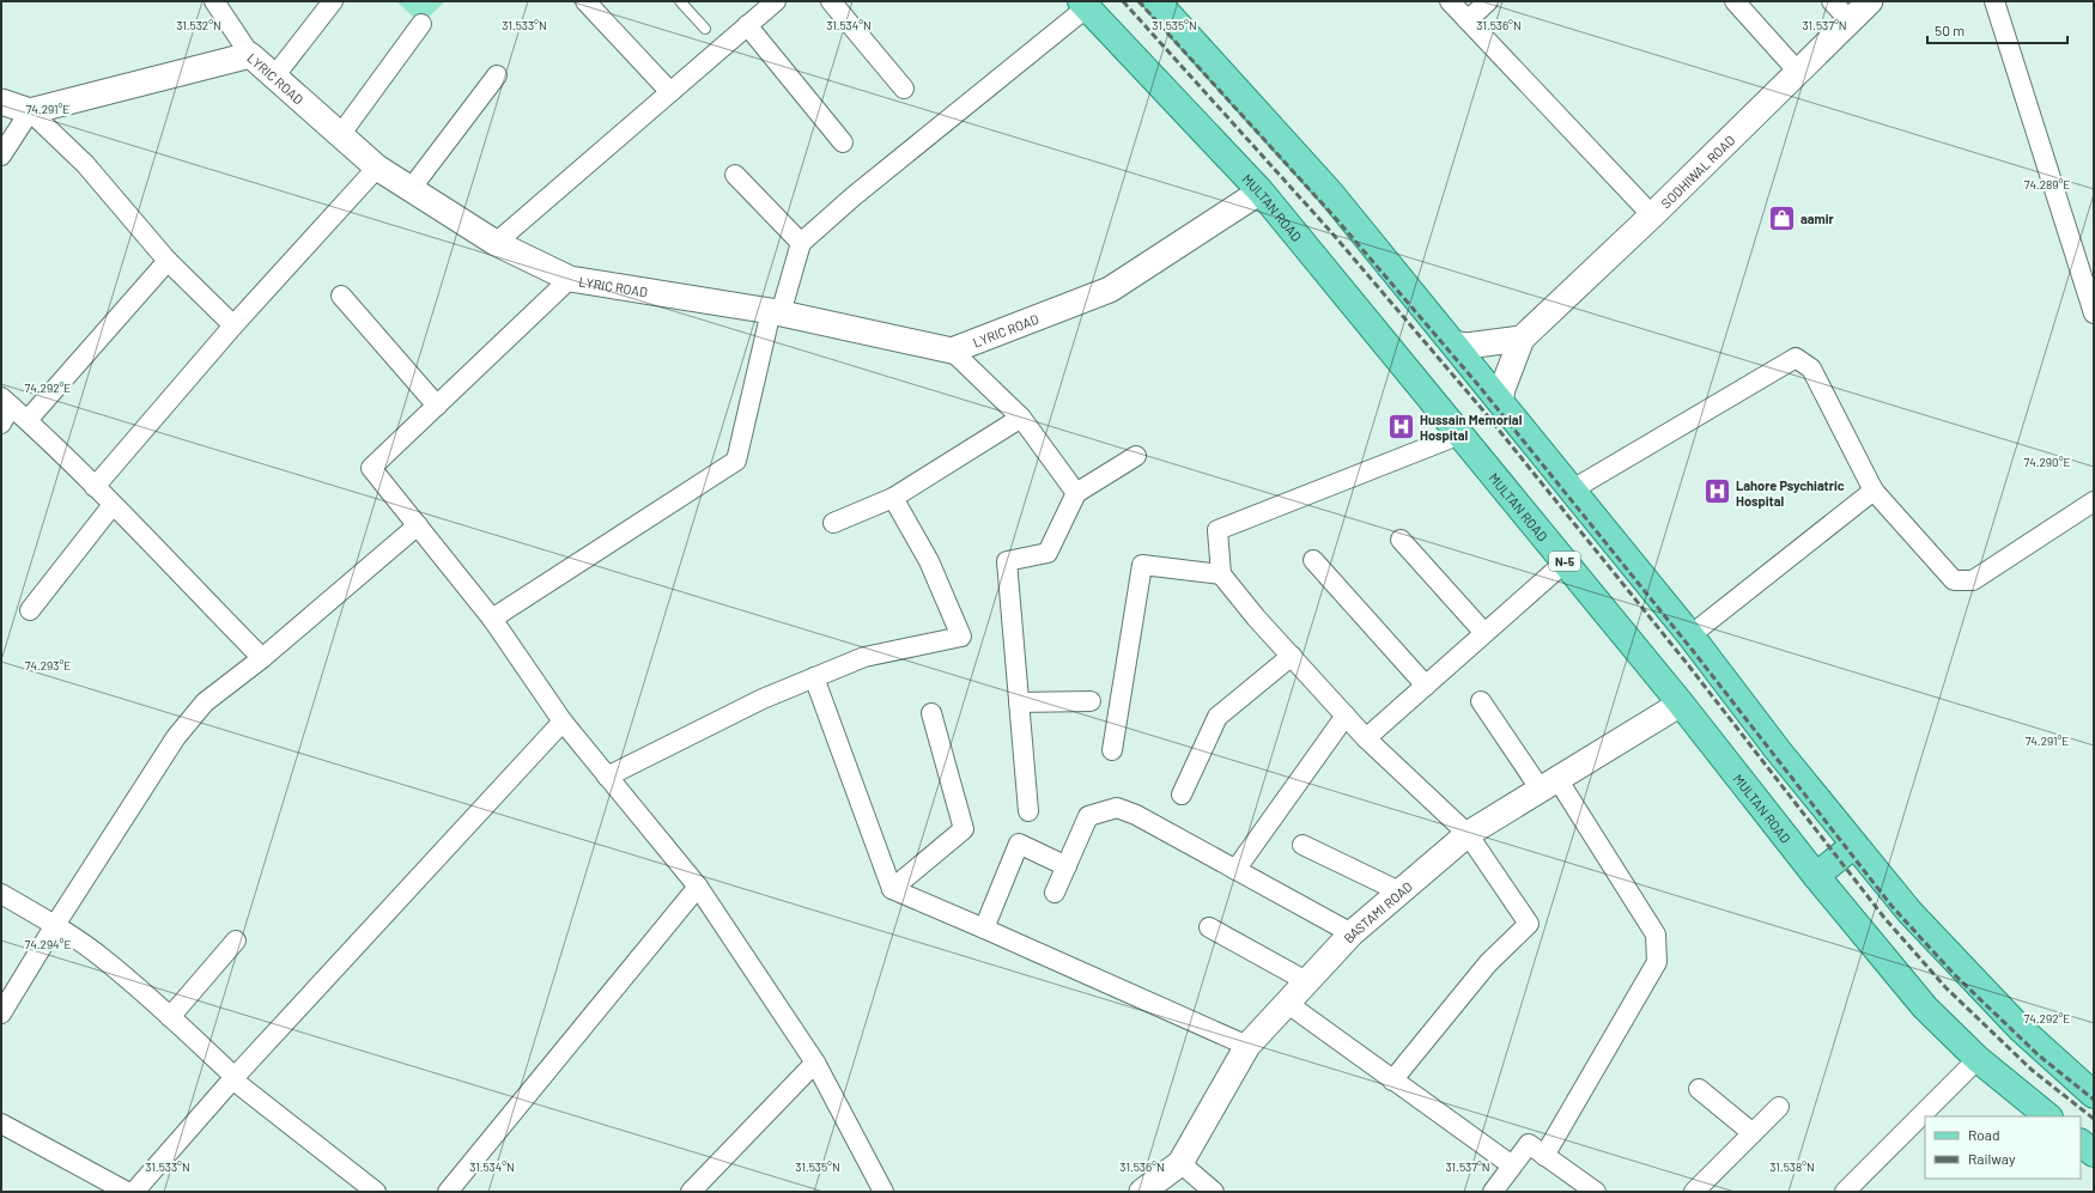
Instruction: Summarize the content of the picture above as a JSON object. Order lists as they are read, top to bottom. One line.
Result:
{"streets":{"main road":["MULTAN ROAD","N-5"],"street":["LYRIC ROAD","SODHIWAL ROAD","BASTAMI ROAD"]},"crossings":[["LYRIC ROAD","MULTAN ROAD"],["MULTAN ROAD","BASTAMI ROAD"]],"places":{"shop":["aamir"],"hospital":["Hussain Memorial Hospital","Lahore Psychiatric Hospital"]},"legend":["Road","Railway"],"scale_bar":"50 m","coordinates":["31.532°N","31.533°N","31.534°N","31.535°N","31.536°N","31.537°N","74.291°E","74.289°E","74.292°E","74.290°E","74.293°E","74.294°E","31.538°N"]}
